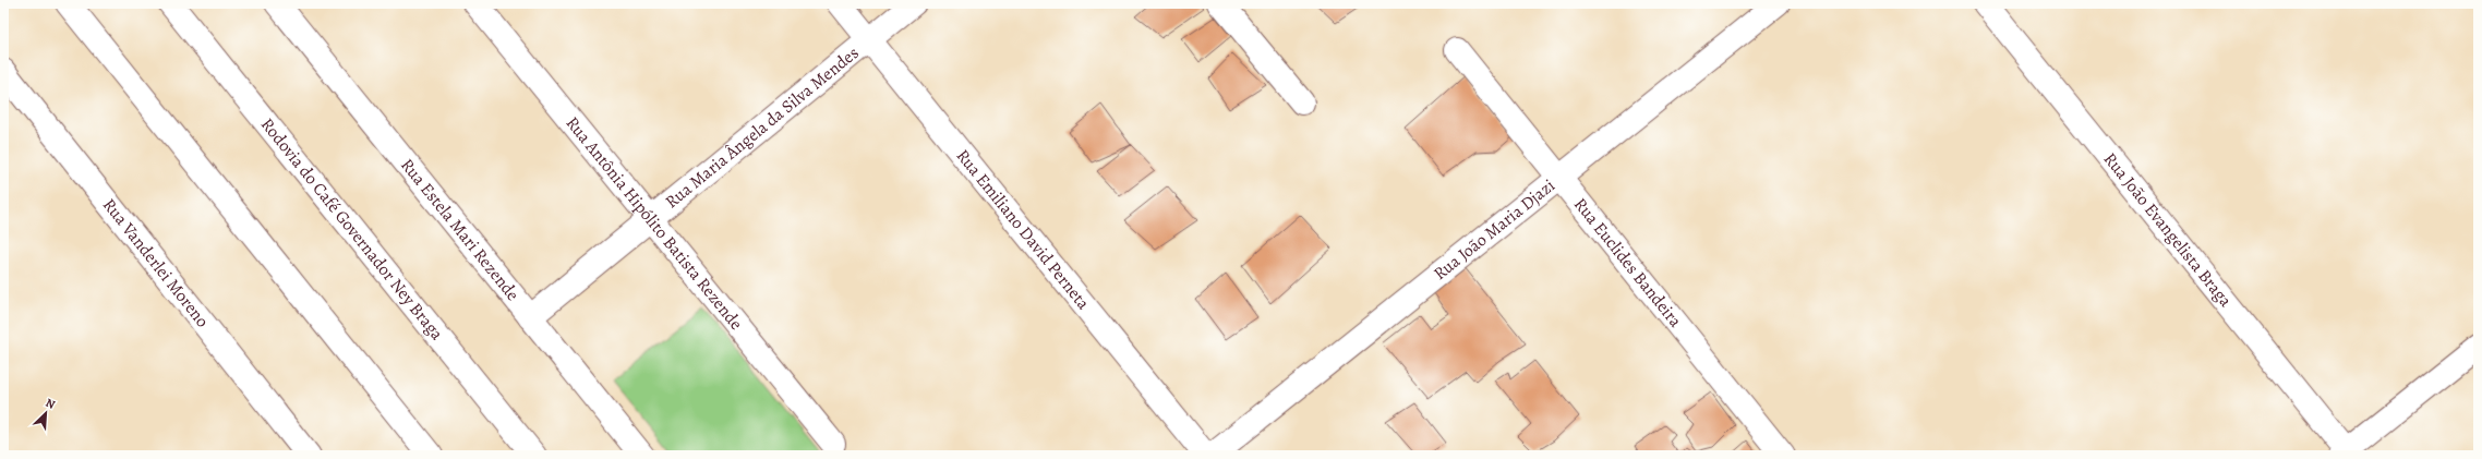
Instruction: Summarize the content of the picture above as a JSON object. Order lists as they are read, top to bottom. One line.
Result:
{"streets":{"main road":["Rua Maria Ângela da Silva Mendes","Rua Antônia Hipólito Batista Rezende","Rodovia do Café Governador Ney Braga","Rua Estela Mari Rezende","Rua Emiliano David Perneta","Rua João Maria Djazi","Rua João Evangelista Braga","Rua Vanderlei Moreno","Rua Euclides Bandeira"]},"crossings":[["Rua Maria Ângela da Silva Mendes","Rua Antônia Hipólito Batista Rezende"],["Rua Maria Ângela da Silva Mendes","Rua Estela Mari Rezende"],["Rua Maria Ângela da Silva Mendes","Rua Emiliano David Perneta"],["Rua João Maria Djazi","Rua Euclides Bandeira"]],"north":"top right"}
